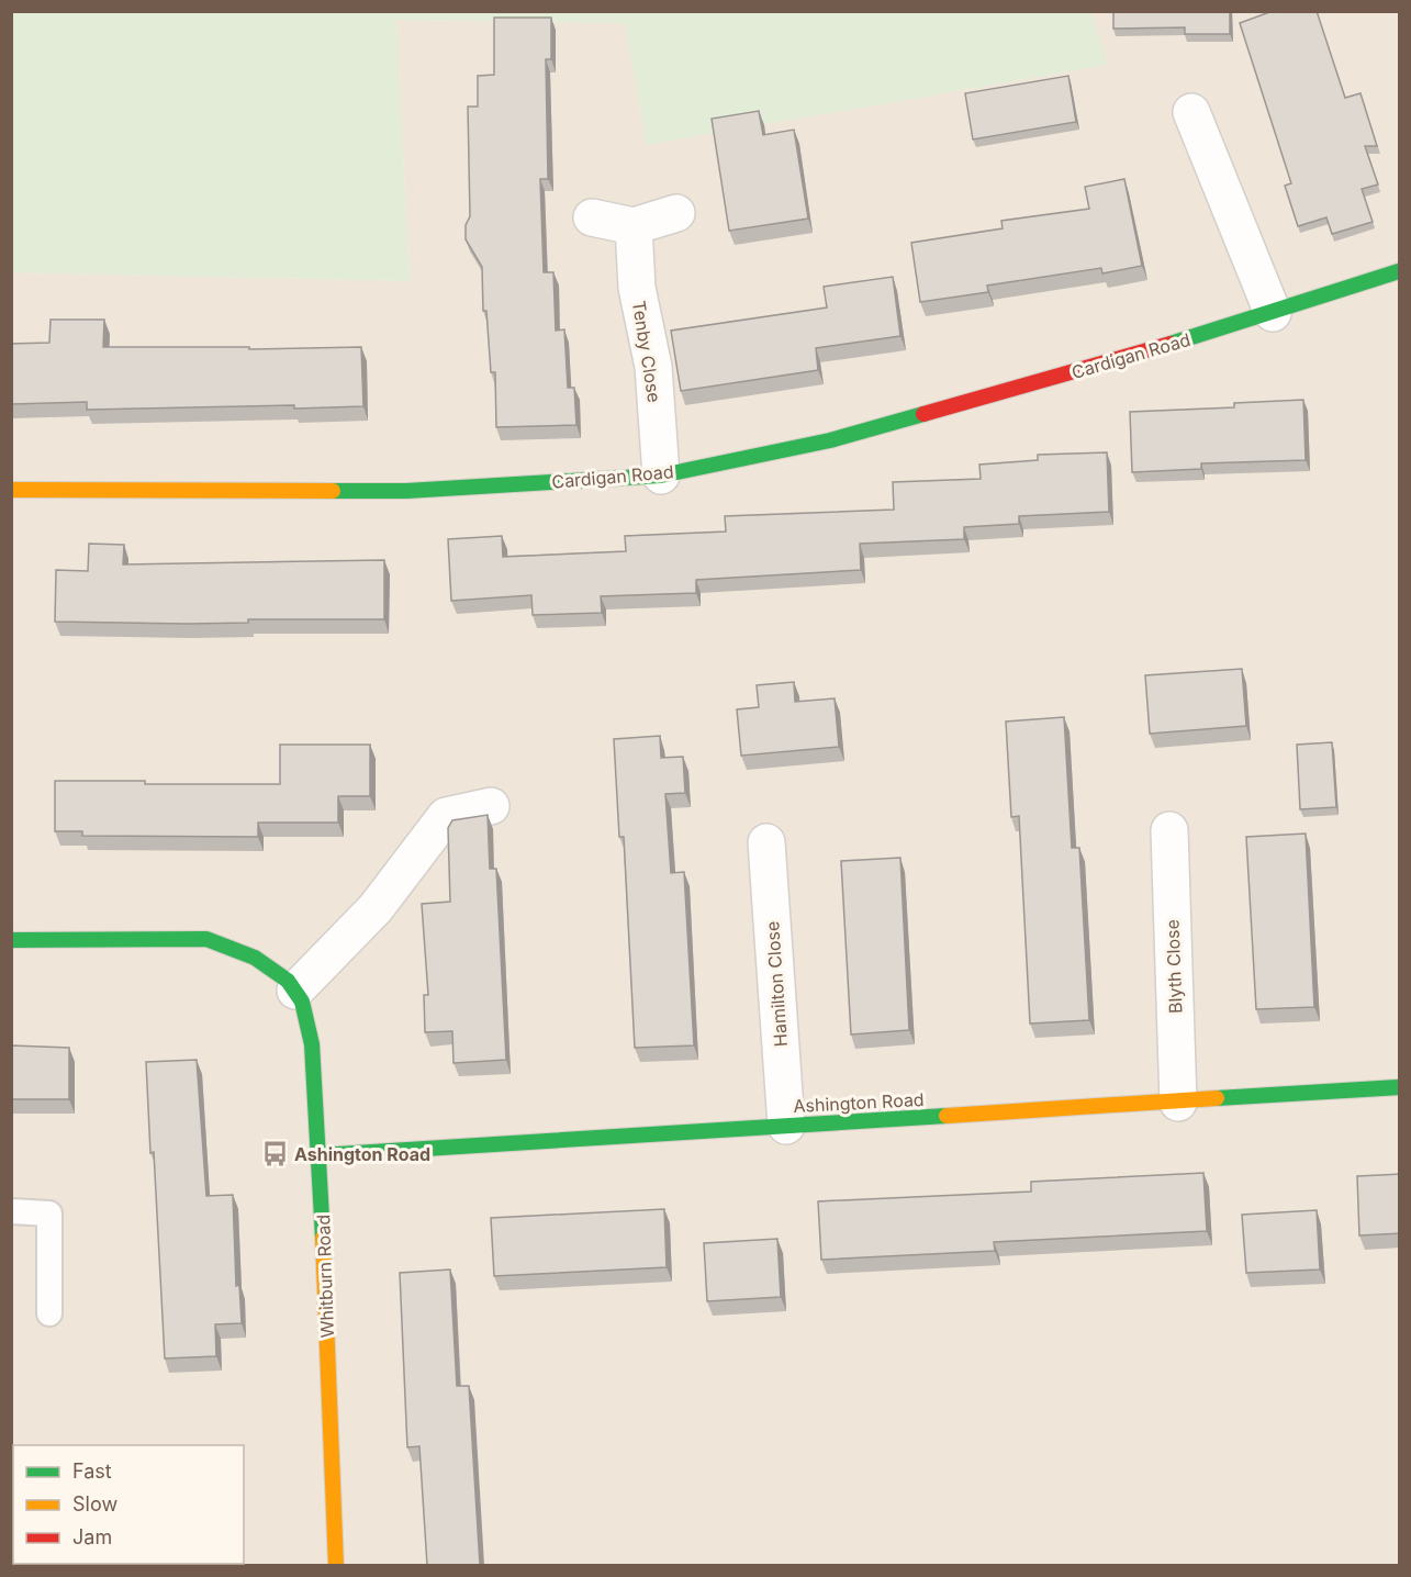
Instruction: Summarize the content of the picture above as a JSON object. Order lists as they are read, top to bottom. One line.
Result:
{"streets":{"street":["Tenby Close","Cardigan Road","Blyth Close","Hamilton Close","Ashington Road","Whitburn Road"]},"crossings":[["Tenby Close","Cardigan Road"],["Blyth Close","Ashington Road"],["Hamilton Close","Ashington Road"],["Ashington Road","Whitburn Road"]],"places":{"bus stop":["Ashington Road"]},"legend":["Fast","Slow","Jam"]}
